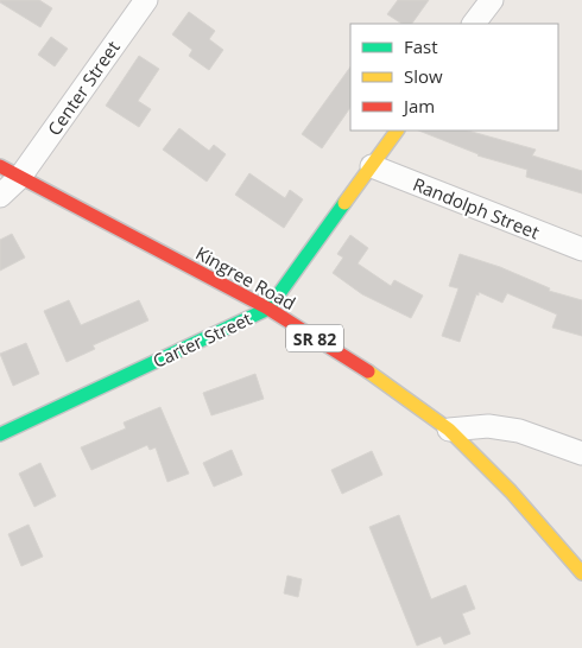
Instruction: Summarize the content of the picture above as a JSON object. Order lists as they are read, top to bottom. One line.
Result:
{"streets":{"main road":["Kingree Road","SR 82","Carter Street"],"street":["Center Street","Randolph Street"]},"crossings":[["Center Street","Kingree Road"],["Randolph Street","Carter Street"],["Kingree Road","Carter Street"]],"legend":["Fast","Slow","Jam"]}
